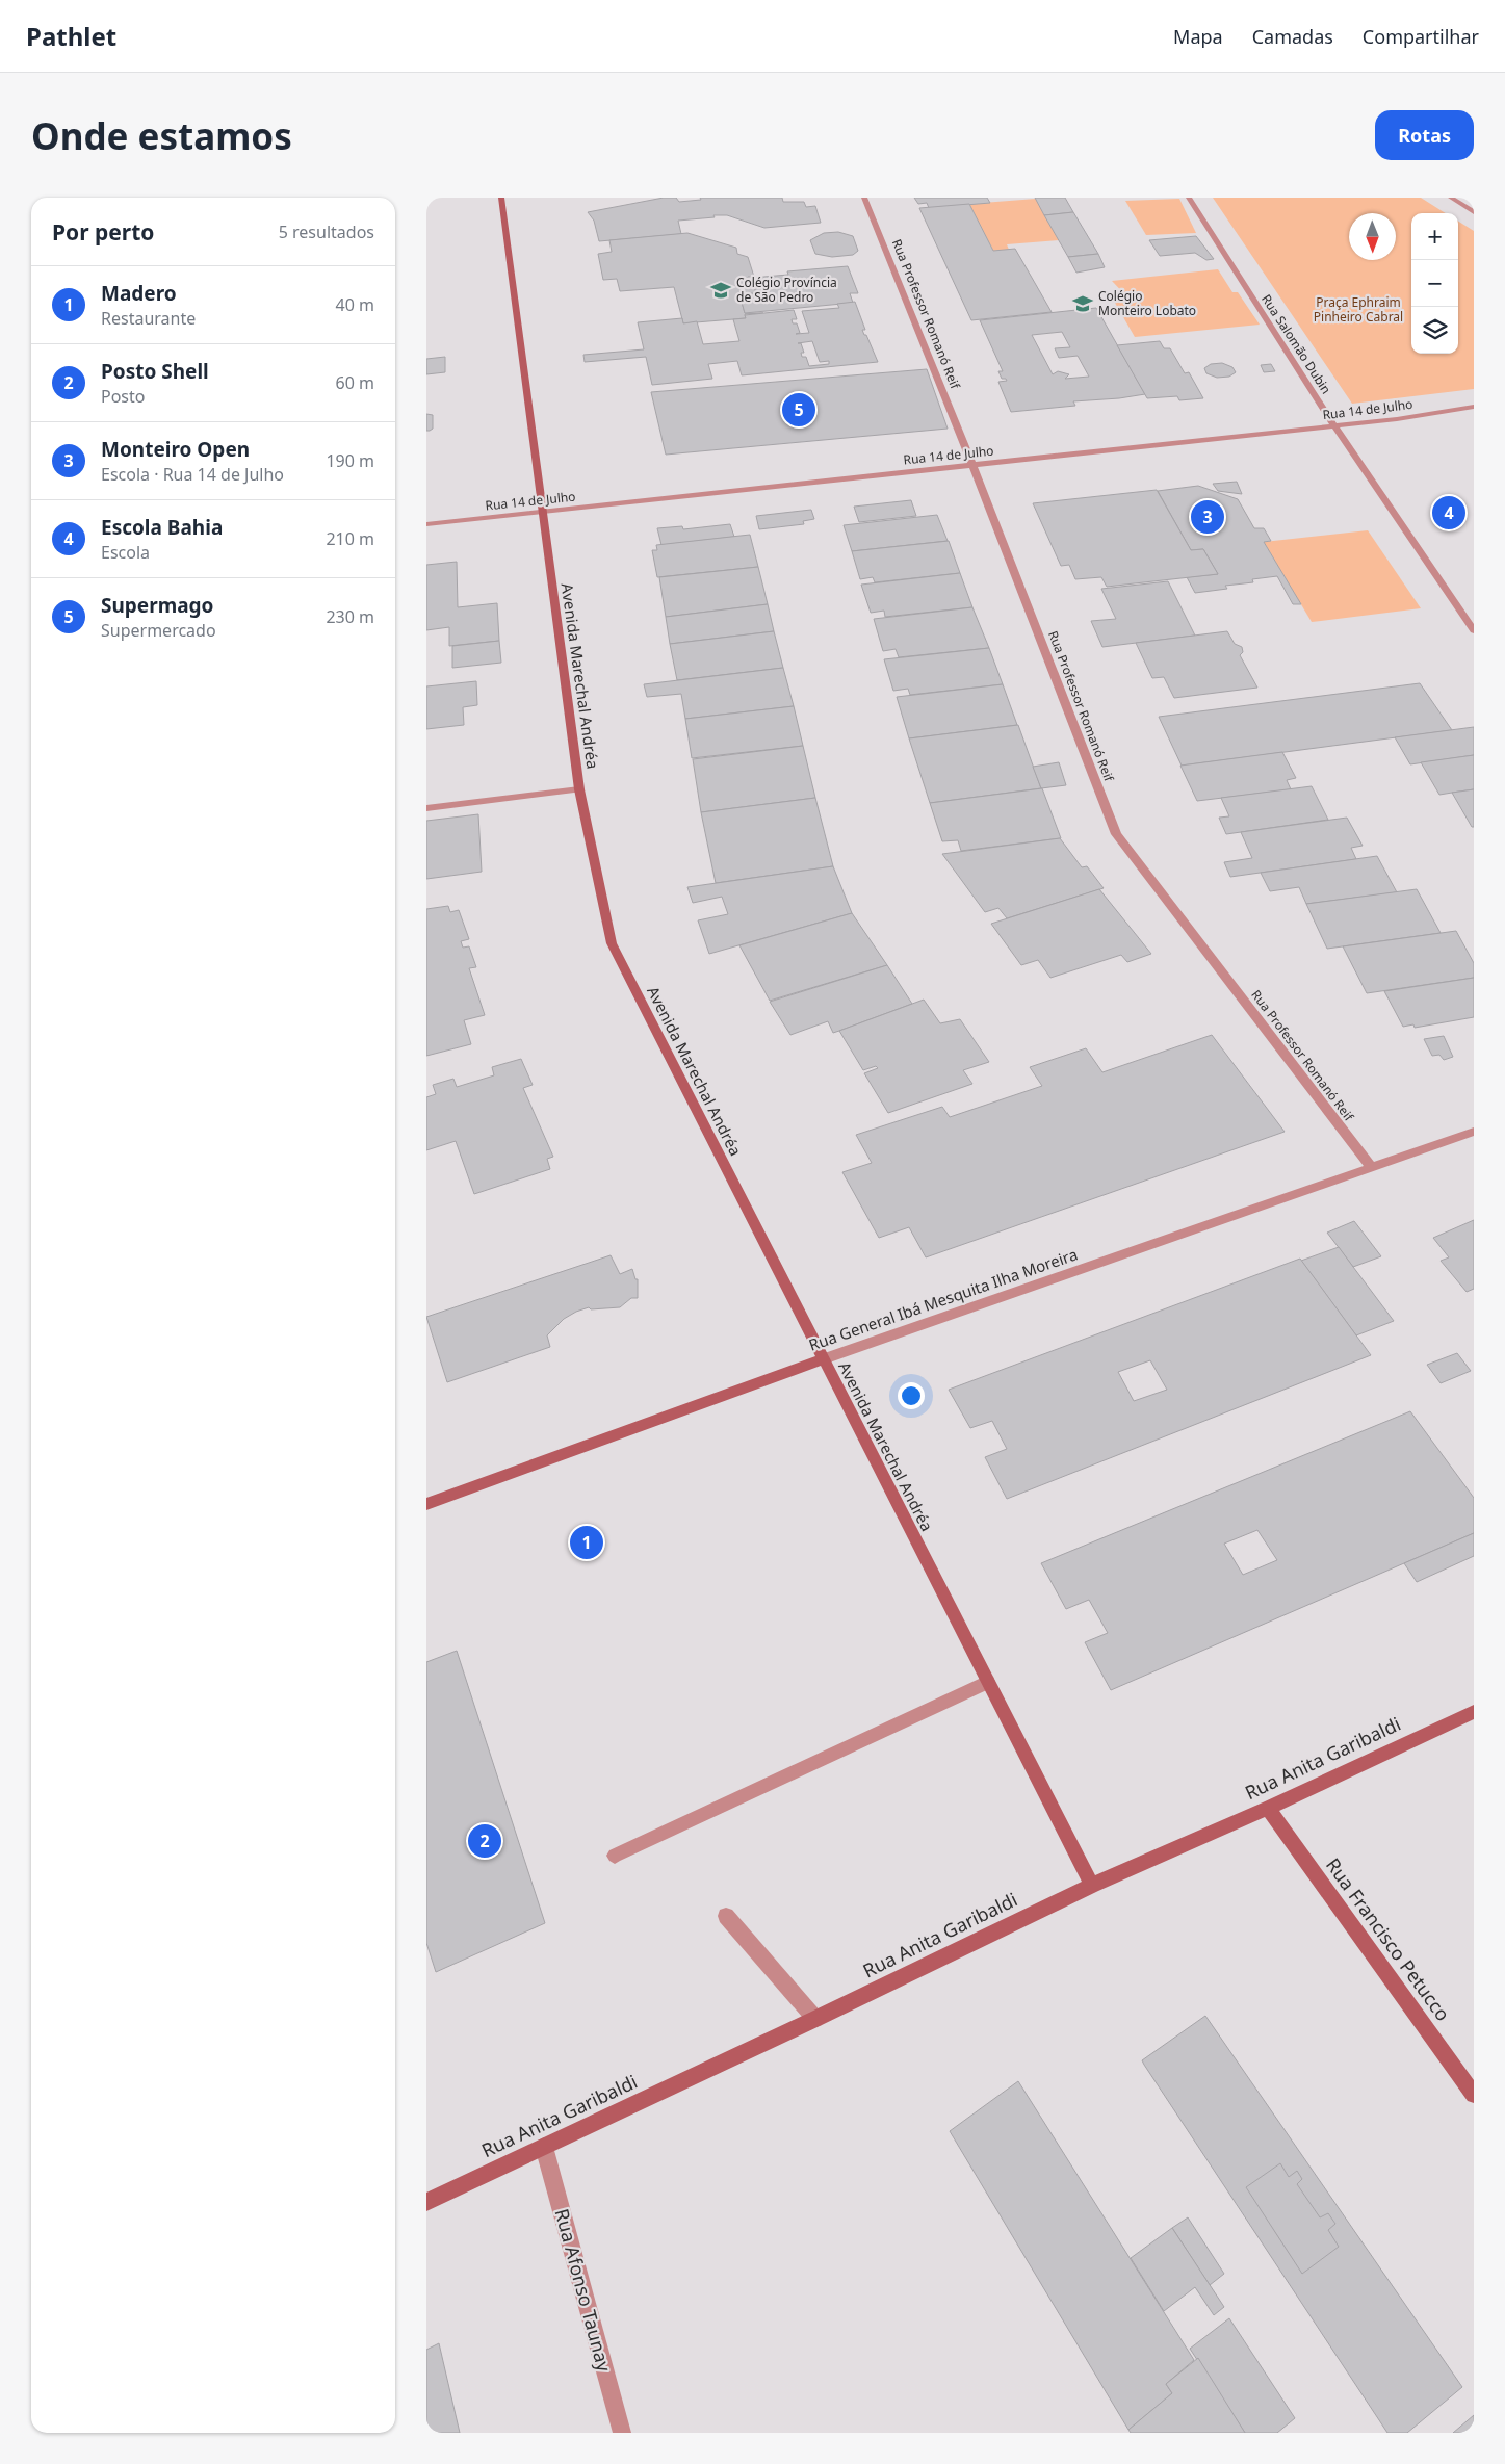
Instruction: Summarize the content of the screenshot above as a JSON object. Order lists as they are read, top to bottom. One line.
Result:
{"streets":{"street":["Rua Professor Romanó Reif","Rua Salomão Dubin","Rua 14 de Julho","Avenida Marechal Andréa","Rua General Ibá Mesquita Ilha Moreira","Rua Anita Garibaldi","Rua Francisco Petucco","Rua Afonso Taunay"]},"crossings":[["Rua Professor Romanó Reif","Rua 14 de Julho"],["Rua Professor Romanó Reif","Rua General Ibá Mesquita Ilha Moreira"],["Rua Salomão Dubin","Rua 14 de Julho"],["Rua 14 de Julho","Avenida Marechal Andréa"],["Avenida Marechal Andréa","Rua General Ibá Mesquita Ilha Moreira"],["Avenida Marechal Andréa","Rua Anita Garibaldi"],["Rua Anita Garibaldi","Rua Francisco Petucco"],["Rua Anita Garibaldi","Rua Afonso Taunay"]],"parks":["Praça Ephraim Pinheiro Cabral"],"places":{"school or university":["Colégio Província de São Pedro","Colégio Monteiro Lobato"]},"north":"bottom","page":{"header":"Pathlet","nav":["Mapa","Camadas","Compartilhar"],"buttons":"Rotas","title":"Onde estamos","heading":["Por perto","5 resultados"],"map_buttons":["+","−"],"list":[{"mark":"1","name":"Madero","note":"Restaurante","value":"40 m"},{"mark":"2","name":"Posto Shell","note":"Posto","value":"60 m"},{"mark":"3","name":"Monteiro Open","note":"Escola · Rua 14 de Julho","value":"190 m"},{"mark":"4","name":"Escola Bahia","note":"Escola","value":"210 m"},{"mark":"5","name":"Supermago","note":"Supermercado","value":"230 m"}],"pins":["5","4","3","1","2"]}}
